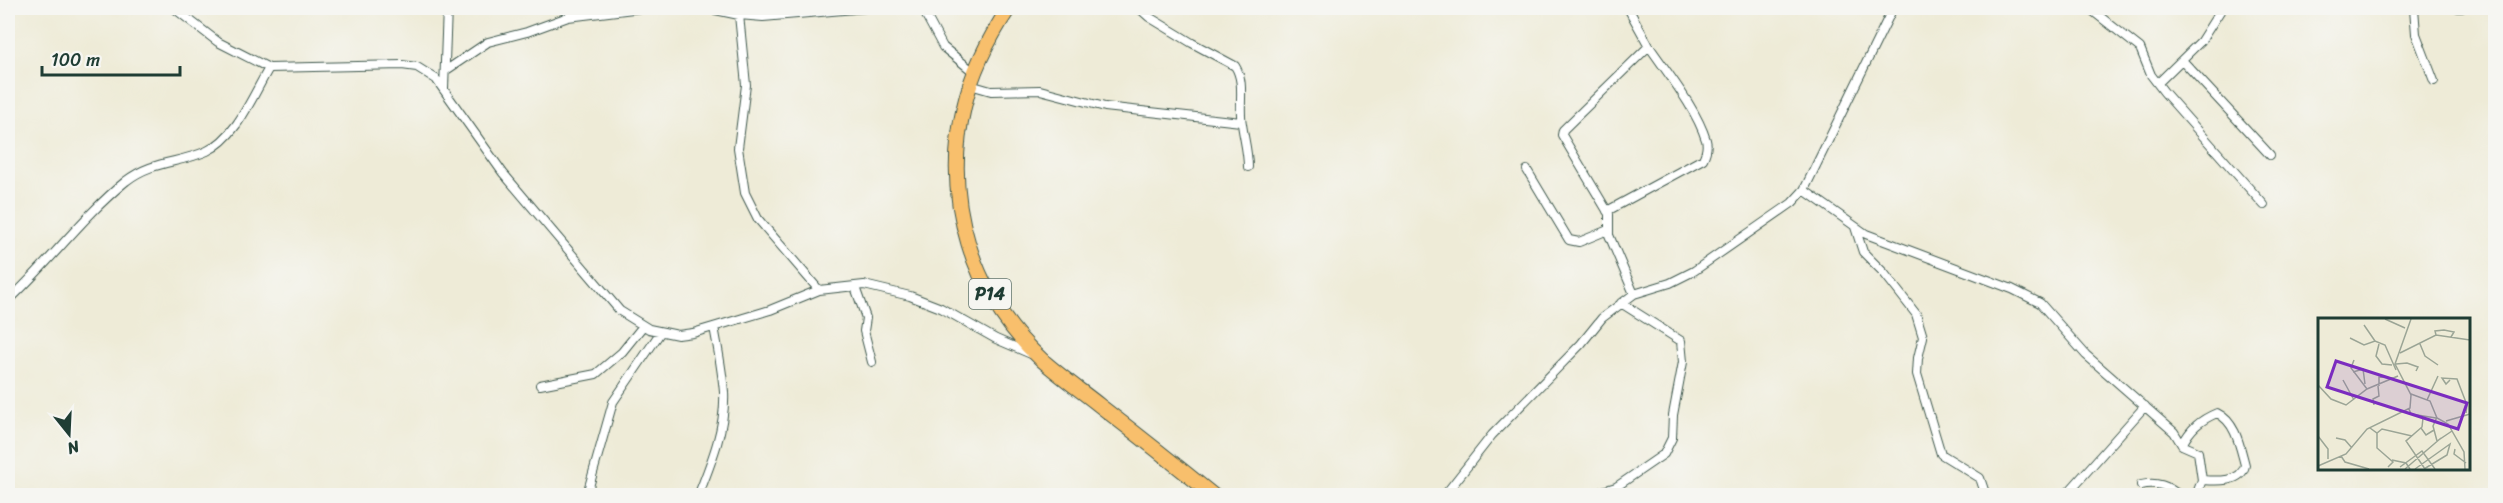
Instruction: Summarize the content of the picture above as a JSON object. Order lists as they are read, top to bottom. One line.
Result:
{"streets":{"main road":["P14"]},"scale_bar":"100 m","north":"bottom"}
